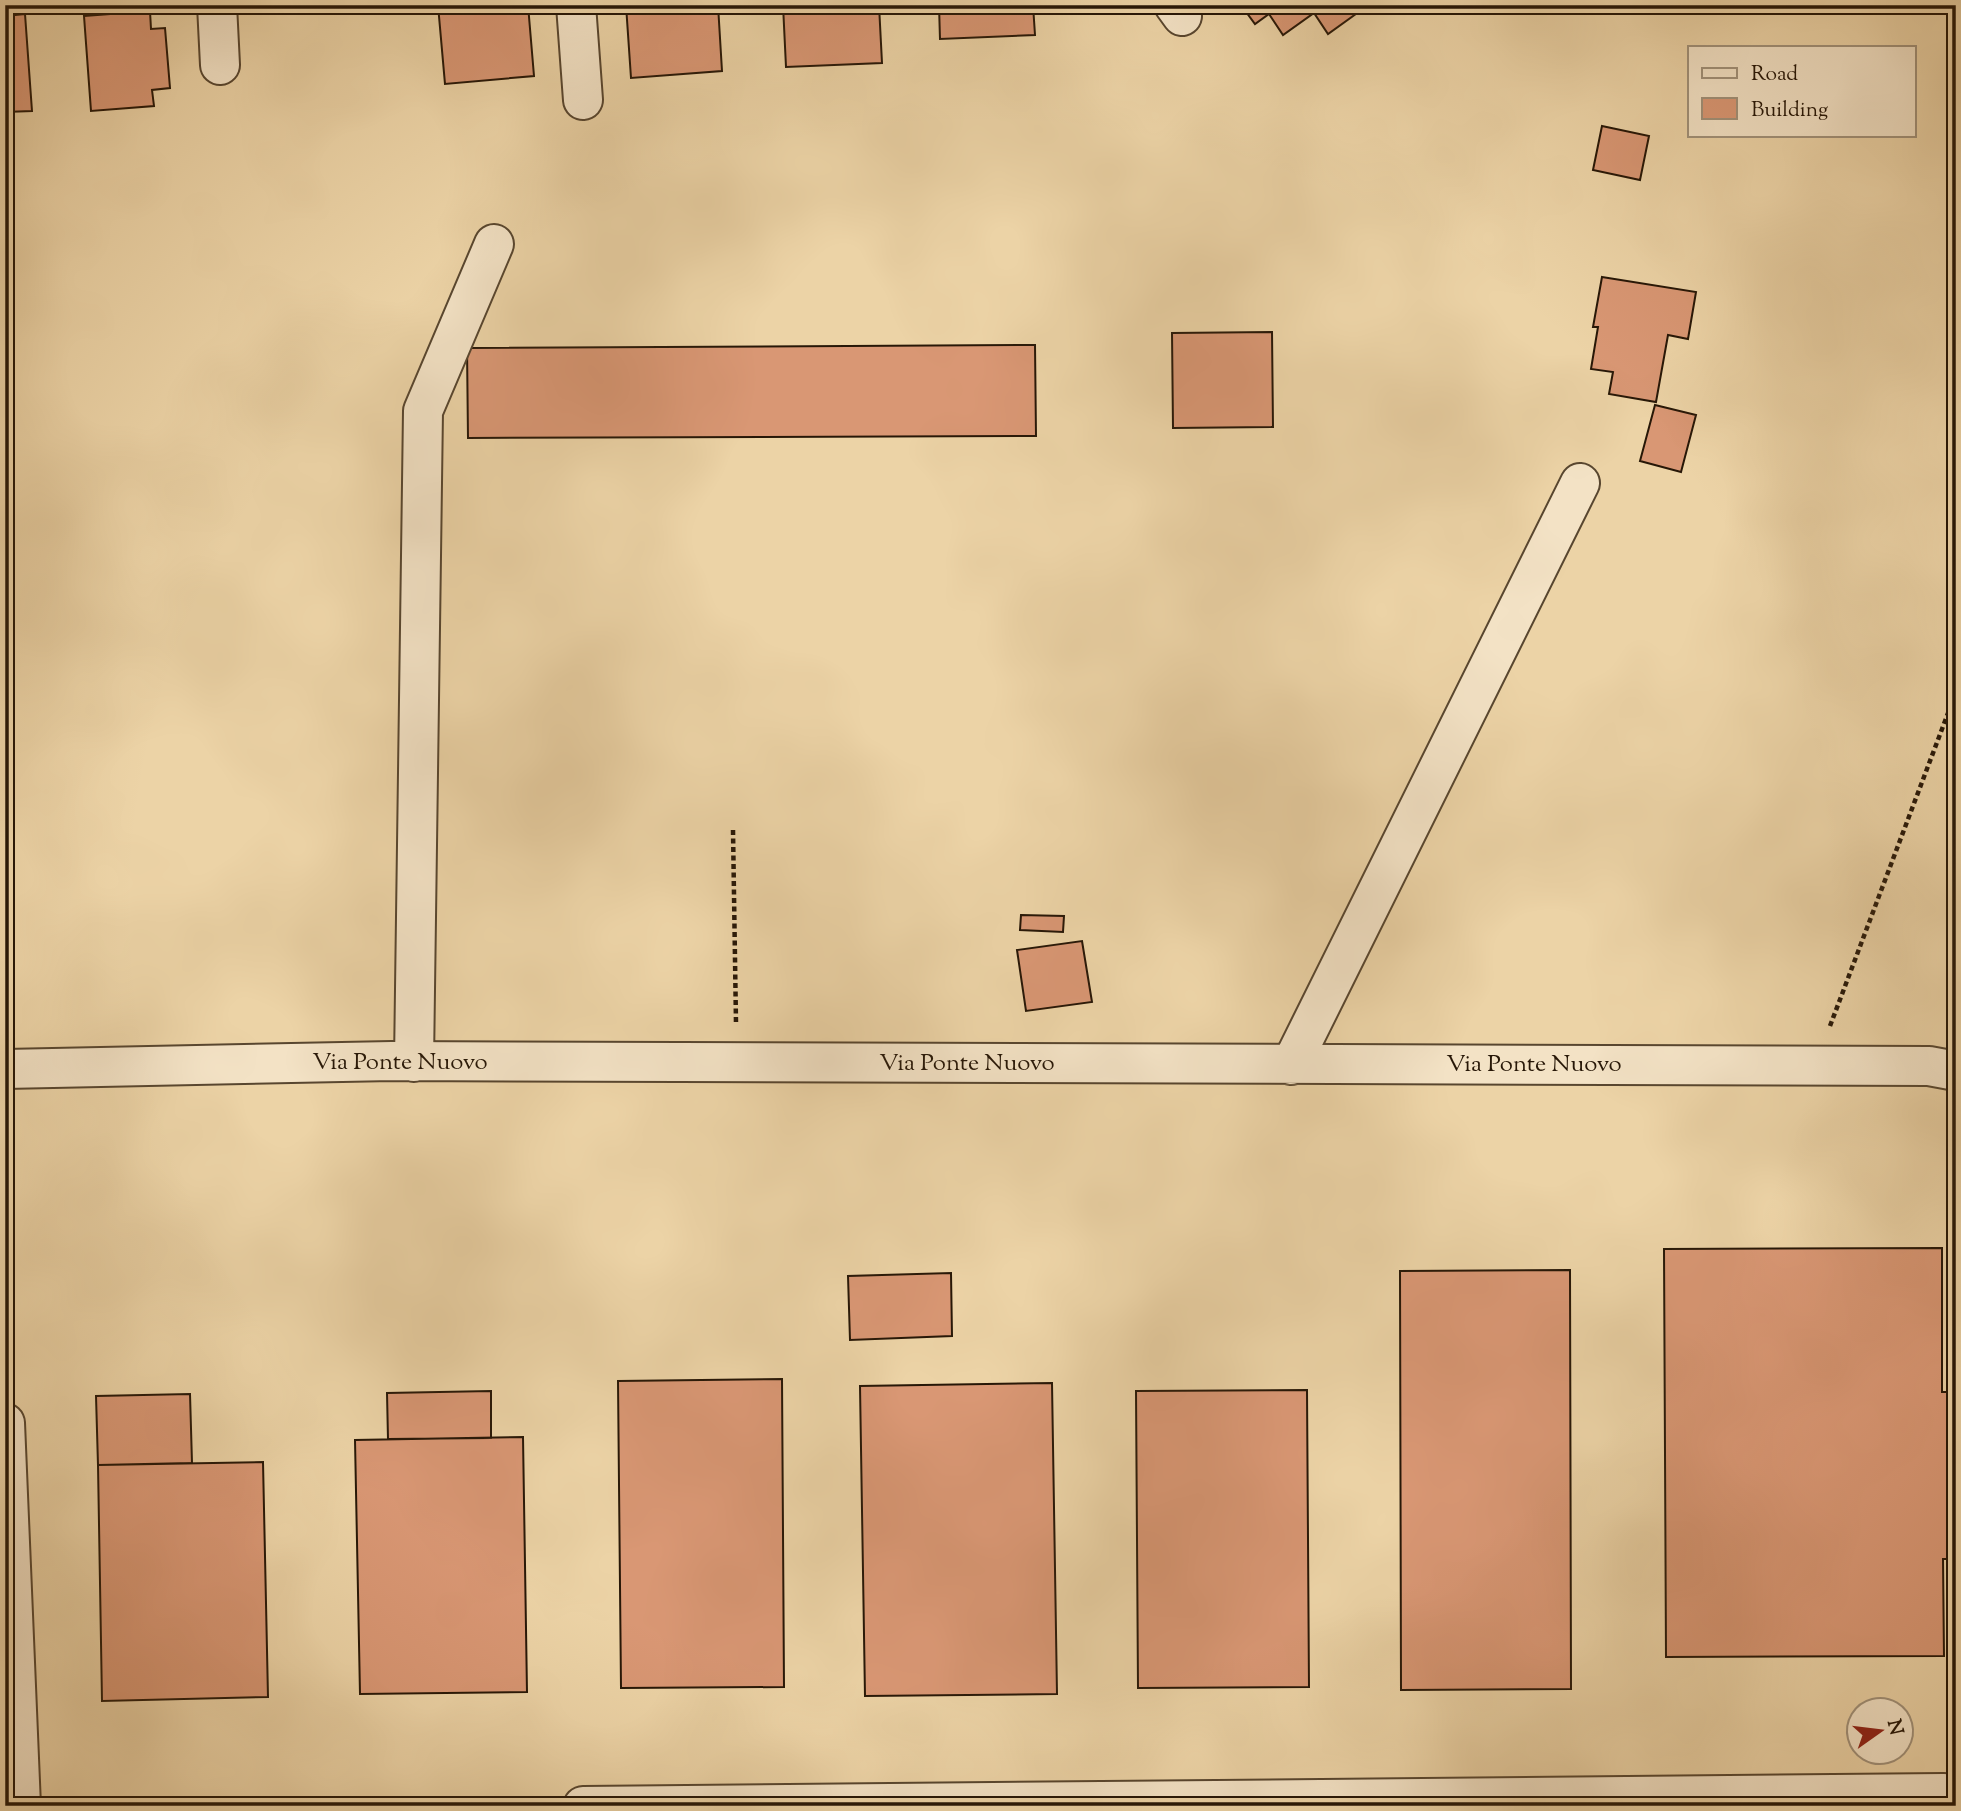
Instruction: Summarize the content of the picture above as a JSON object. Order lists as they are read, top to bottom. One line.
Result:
{"streets":{"street":["Via Ponte Nuovo"]},"legend":["Road","Building"],"north":"right"}
